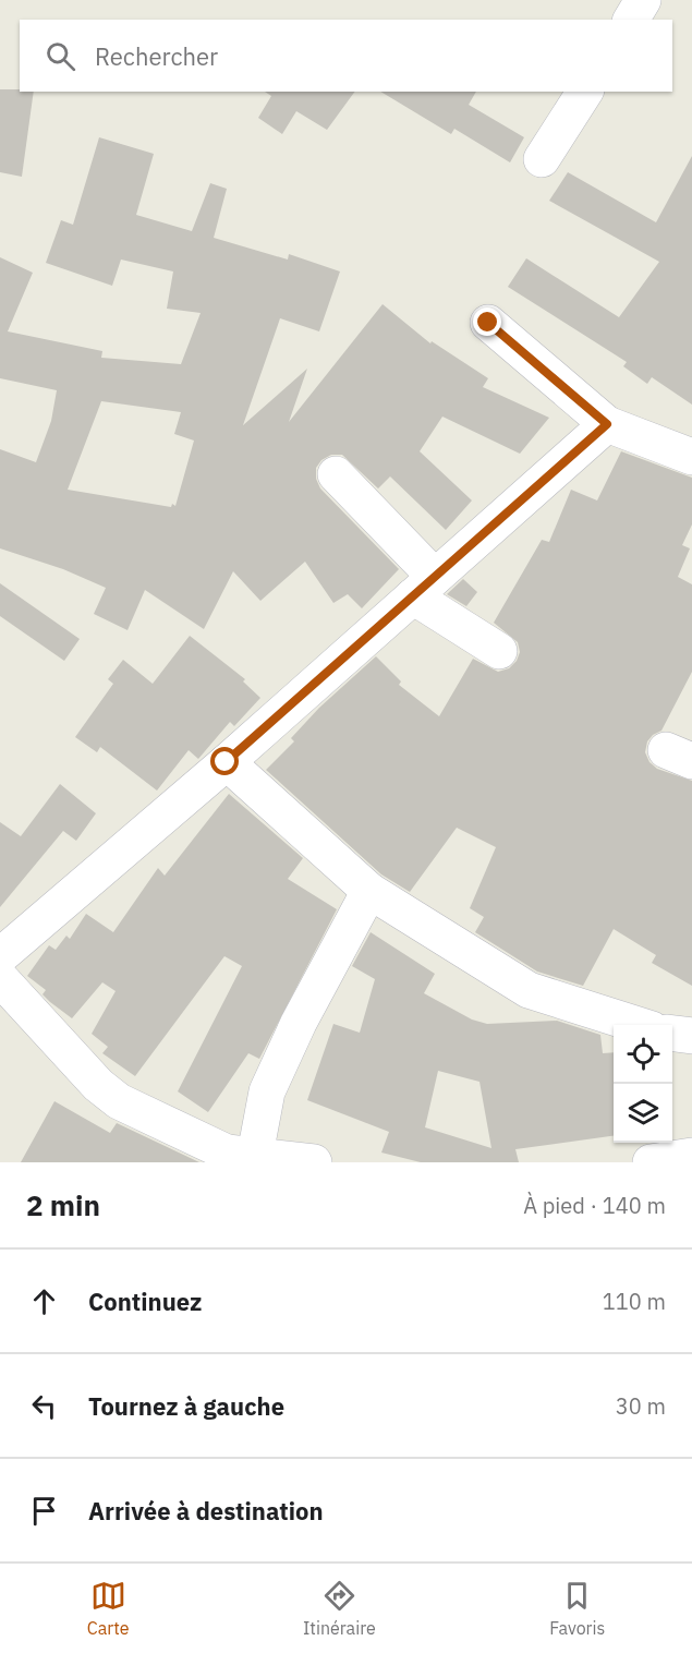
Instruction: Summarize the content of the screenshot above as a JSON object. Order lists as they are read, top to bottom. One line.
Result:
{"page":{"search":"Rechercher","heading":["2 min","À pied · 140 m"],"list":[["Continuez","110 m"],["Tournez à gauche","30 m"],"Arrivée à destination"],"nav":["Carte","Itinéraire","Favoris"]}}
